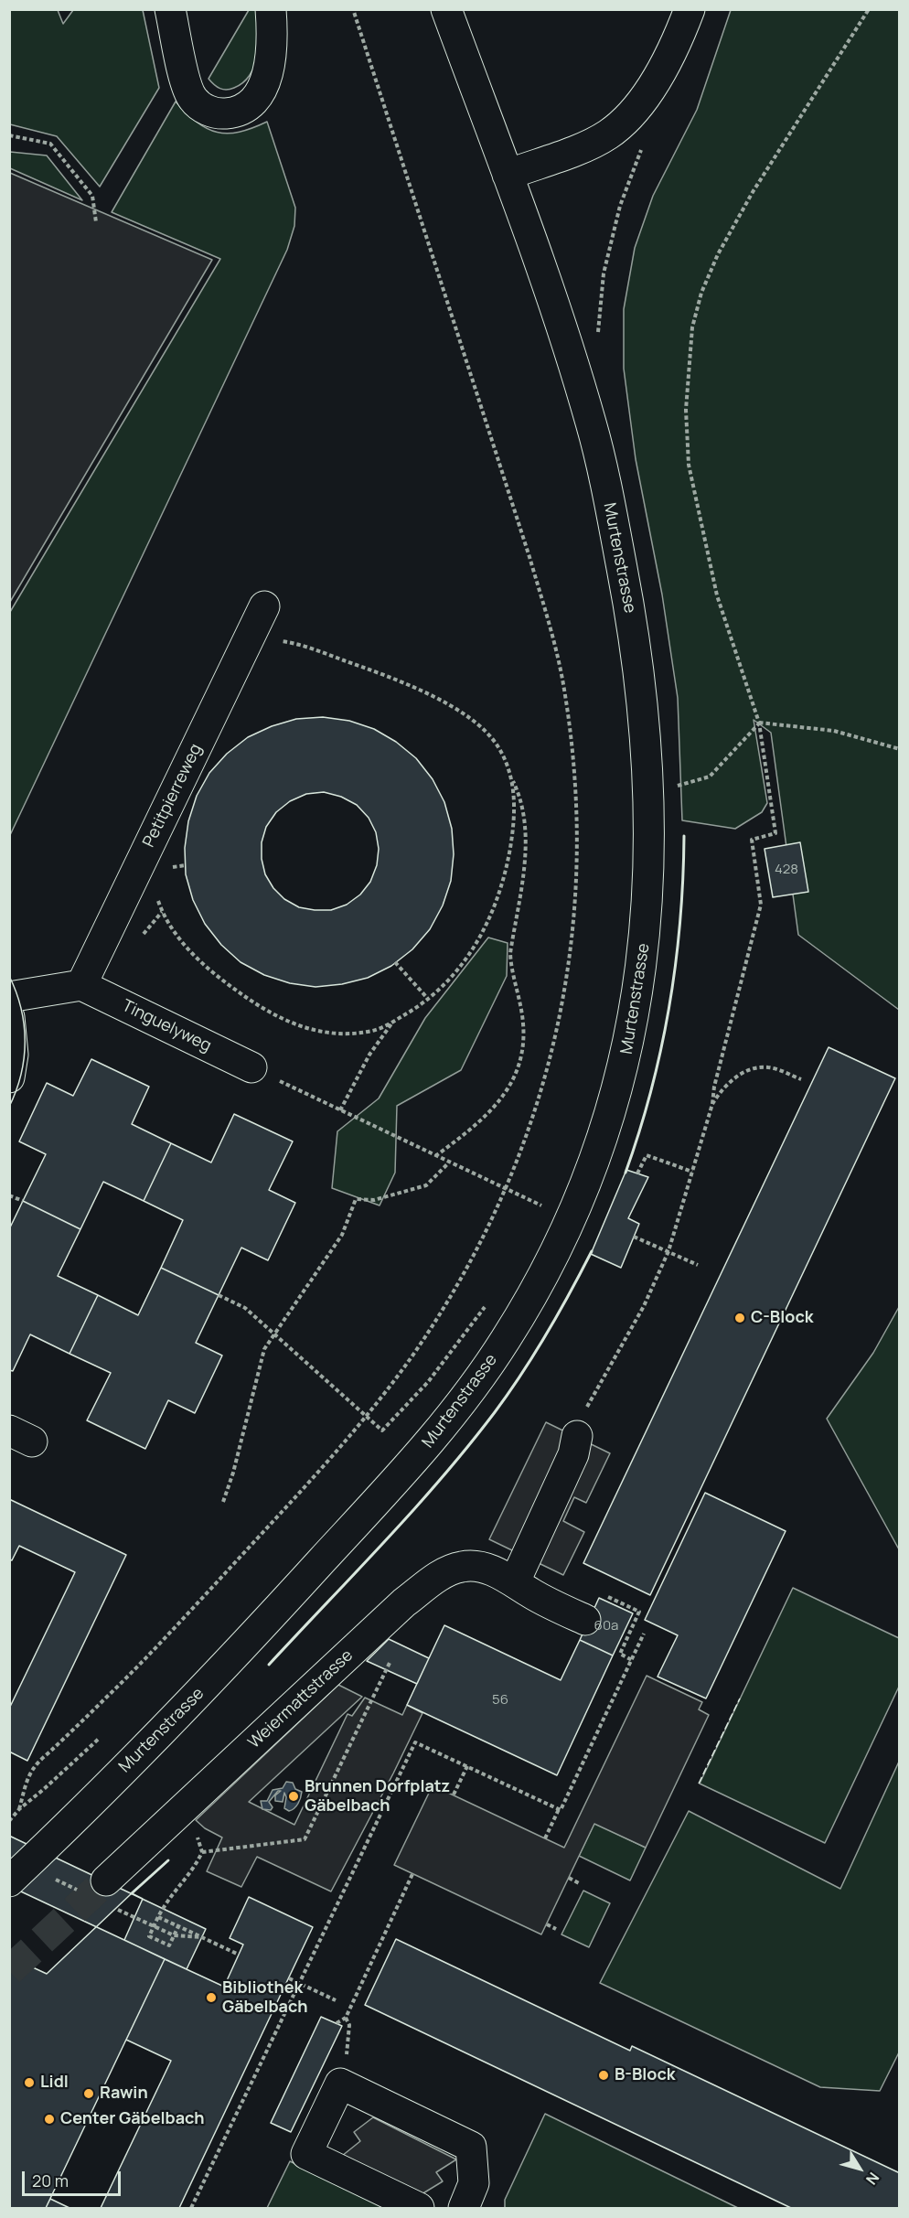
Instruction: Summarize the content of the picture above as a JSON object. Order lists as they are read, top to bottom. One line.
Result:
{"streets":{"main road":["Murtenstrasse","Petitpierreweg","Tinguelyweg","Weiermattstrasse"]},"crossings":[["Petitpierreweg","Tinguelyweg"]],"places":["C-Block","Brunnen Dorfplatz Gäbelbach","Bibliothek Gäbelbach","B-Block","Lidl","Rawin","Center Gäbelbach"],"house_numbers":["428","60a","56"],"scale_bar":"20 m","north":"bottom right"}
